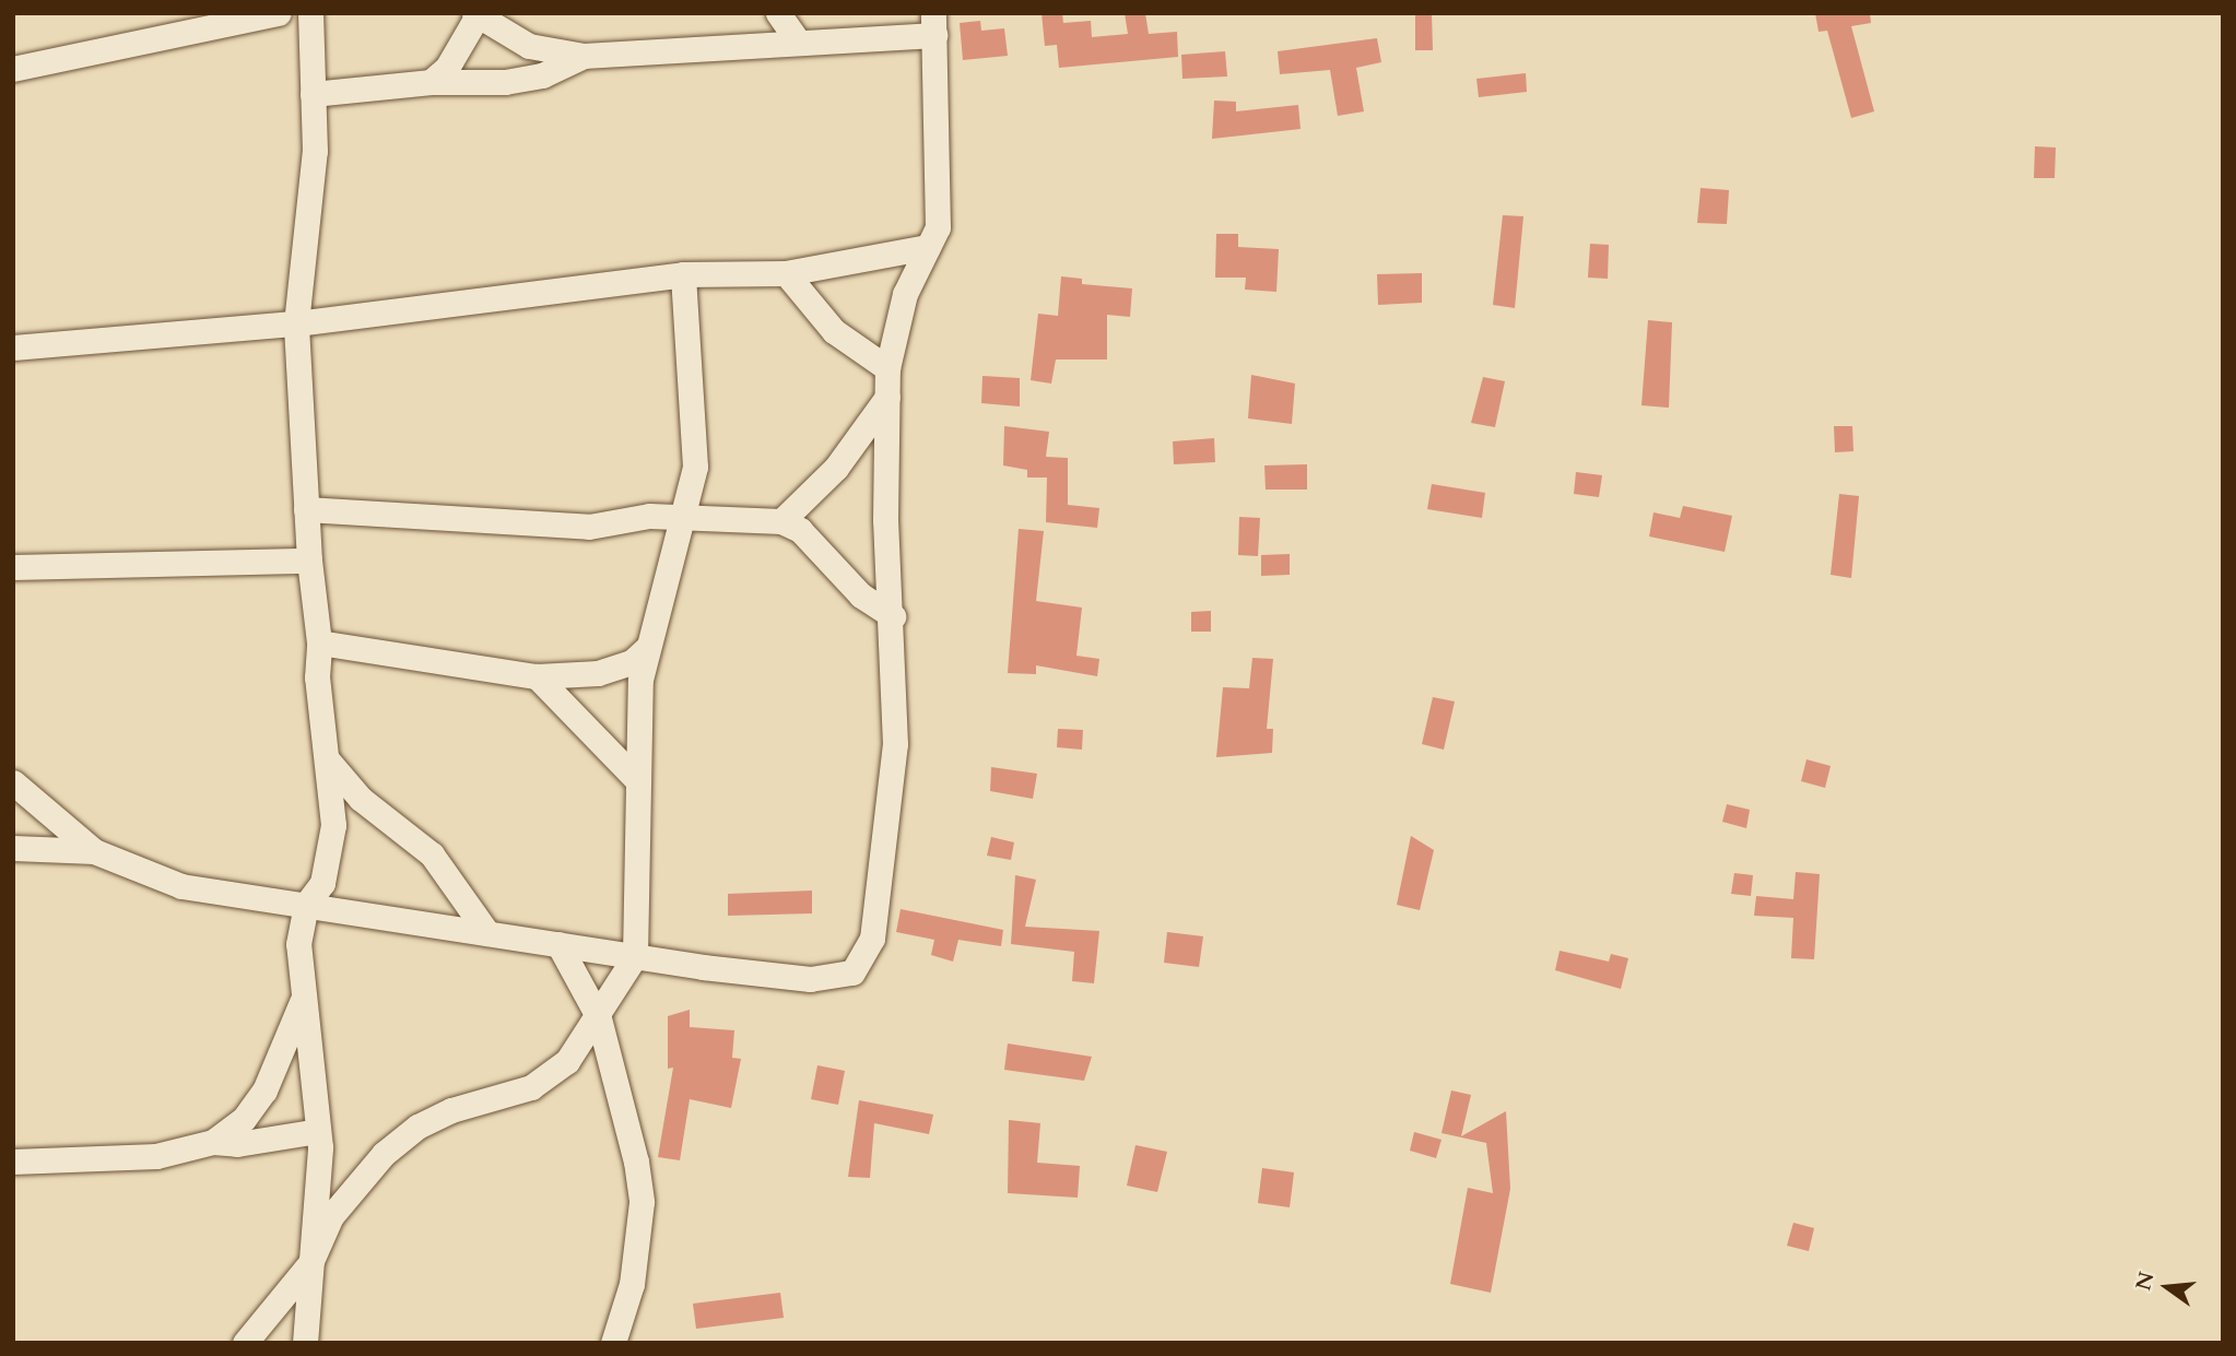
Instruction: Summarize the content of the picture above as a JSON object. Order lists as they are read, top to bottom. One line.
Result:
{"north":"left"}
